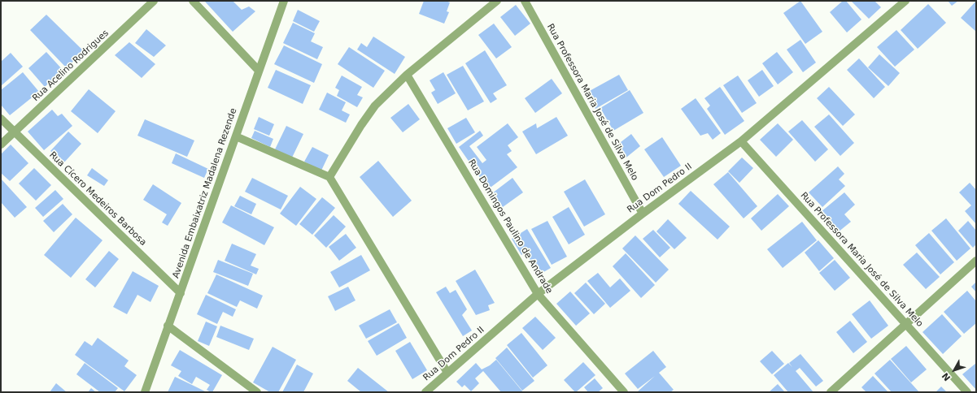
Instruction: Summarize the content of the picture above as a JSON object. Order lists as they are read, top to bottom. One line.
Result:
{"streets":{"street":["Rua Acelino Rodrigues","Rua Professora Maria José de Silva Melo","Rua Dom Pedro II","Avenida Embaixatriz Madalena Rezende","Rua Cícero Medeiros Barbosa","Rua Domingos Paulino de Andrade"]},"crossings":[["Rua Acelino Rodrigues","Rua Cícero Medeiros Barbosa"],["Rua Professora Maria José de Silva Melo","Rua Dom Pedro II"],["Rua Dom Pedro II","Rua Domingos Paulino de Andrade"],["Avenida Embaixatriz Madalena Rezende","Rua Cícero Medeiros Barbosa"]],"north":"bottom left"}
